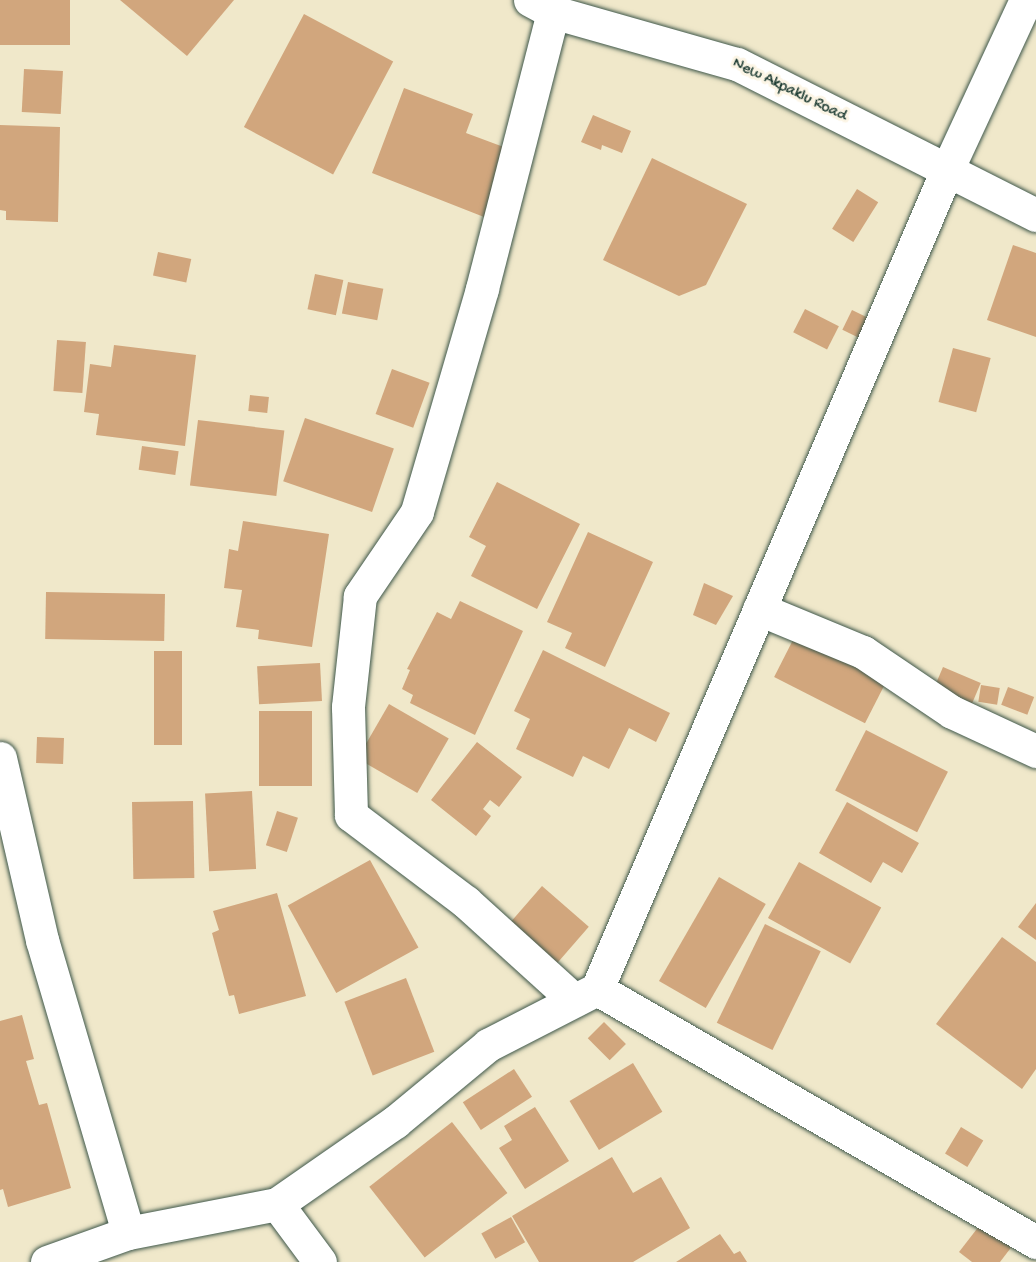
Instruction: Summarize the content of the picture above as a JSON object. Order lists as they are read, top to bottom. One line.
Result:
{"streets":{"street":["New Akpaklu Road"]}}
